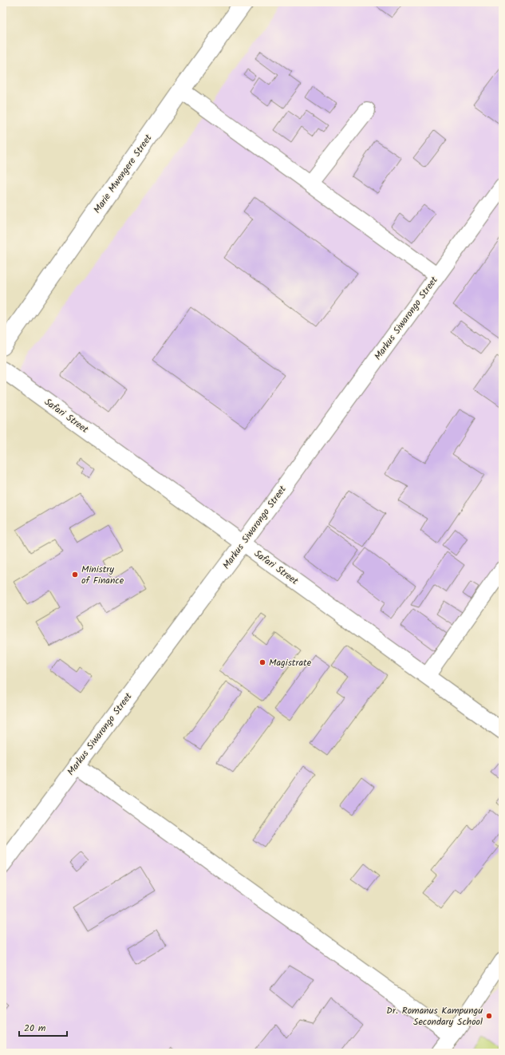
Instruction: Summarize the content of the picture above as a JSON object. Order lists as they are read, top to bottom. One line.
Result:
{"streets":{"main road":["Marie Mwengere Street"],"street":["Markus Siwarongo Street","Safari Street"]},"crossings":[["Markus Siwarongo Street","Safari Street"]],"places":["Ministry of Finance","Magistrate","Dr. Romanus Kampungu Secondary School"],"scale_bar":"20 m"}
